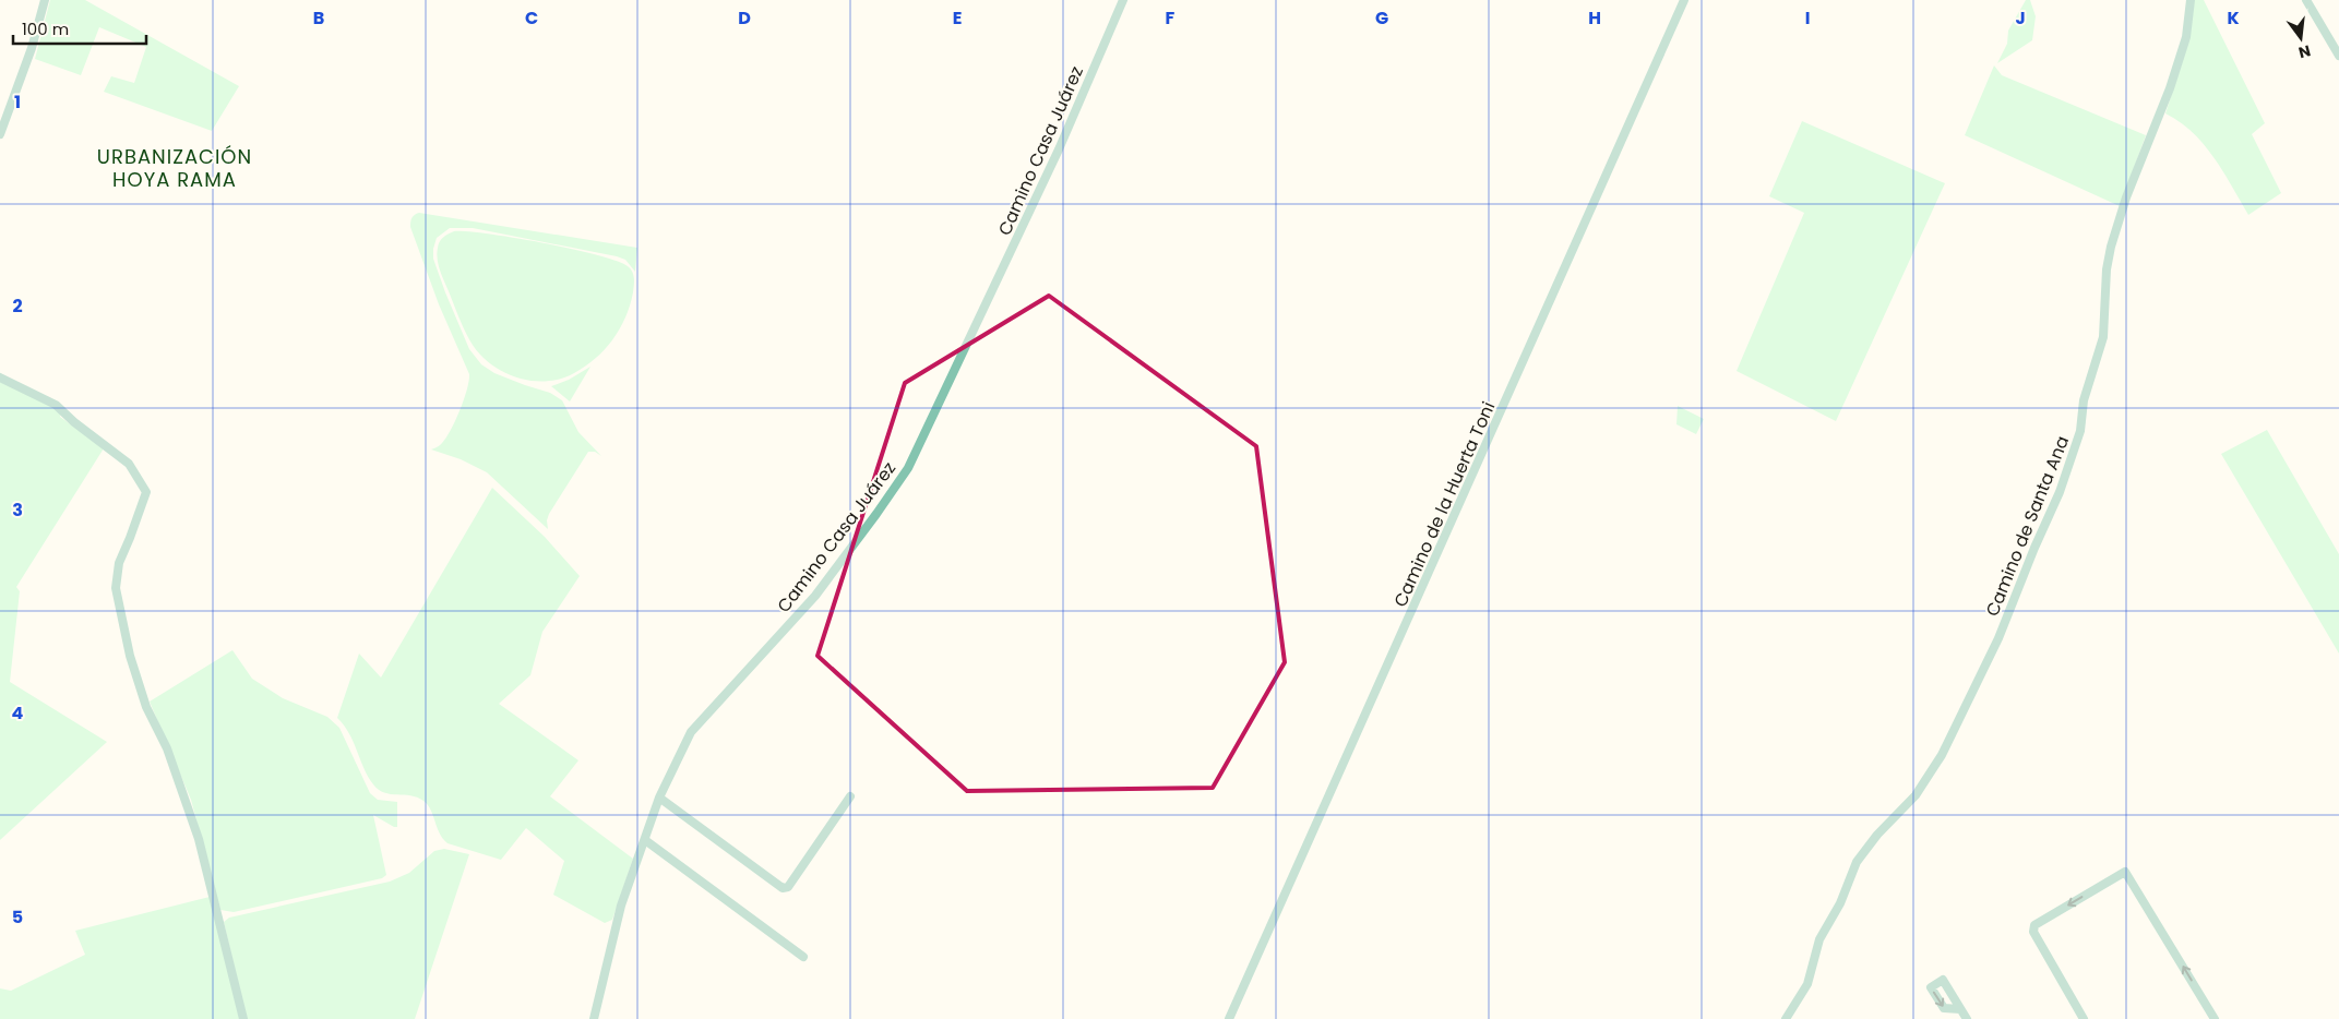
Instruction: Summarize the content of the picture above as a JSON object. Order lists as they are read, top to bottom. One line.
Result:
{"streets":{"street":["Camino Casa Juárez","Camino de la Huerta Toni","Camino de Santa Ana"]},"districts":["URBANIZACIÓN HOYA RAMA"],"scale_bar":"100 m","north":"bottom","grid":{"columns":["B","C","D","E","F","G","H","I","J","K"],"rows":["1","2","3","4","5"]}}
